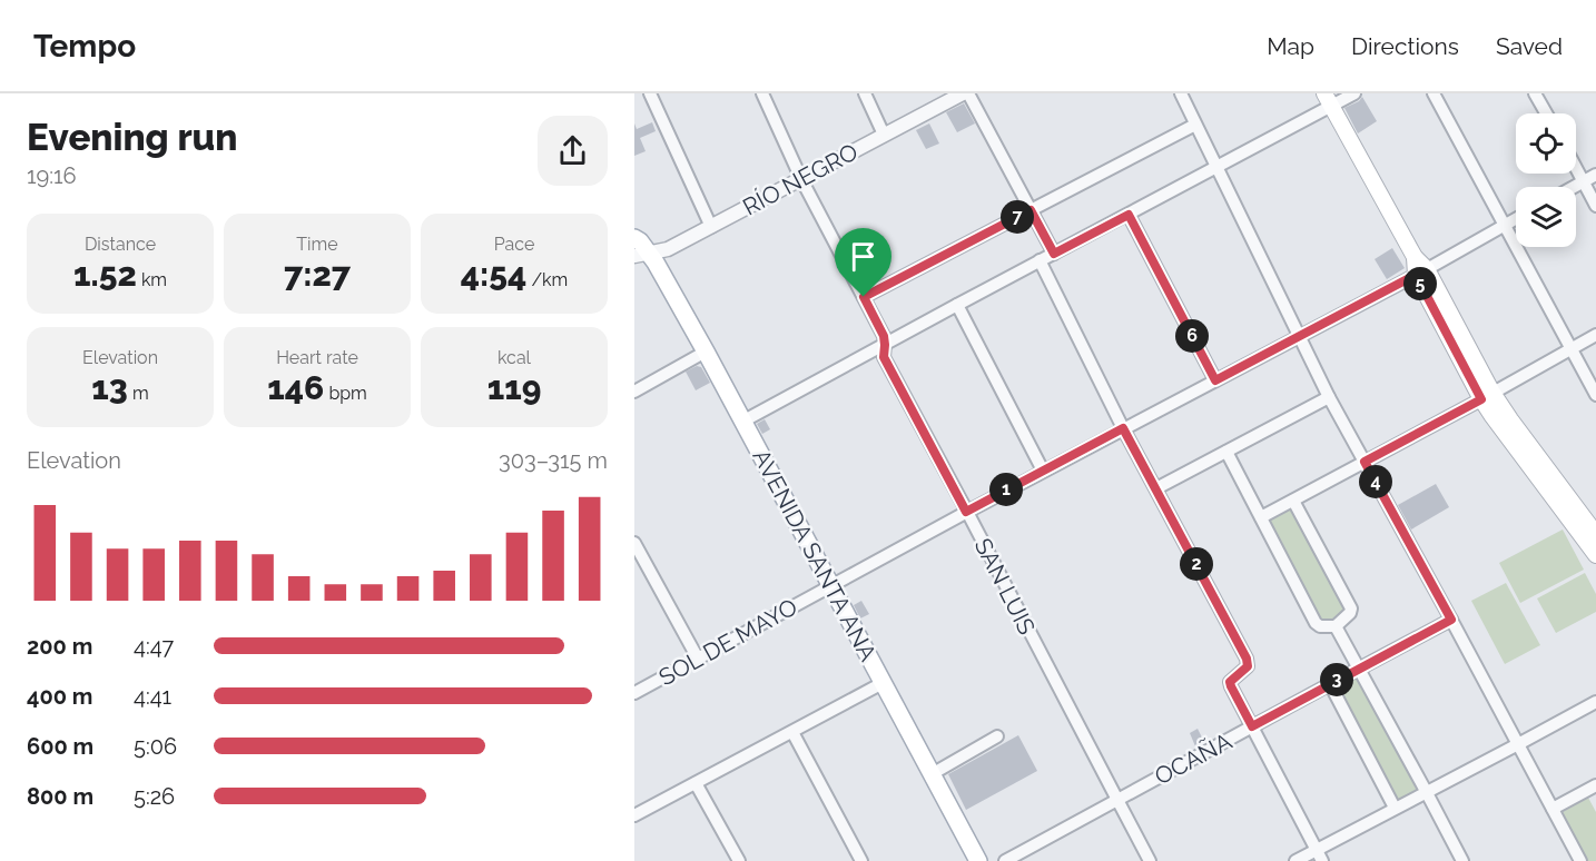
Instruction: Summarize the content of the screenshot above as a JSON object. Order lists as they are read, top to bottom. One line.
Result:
{"streets":{"main road":["AVENIDA SANTA ANA"],"street":["RÍO NEGRO","SAN LUIS","SOL DE MAYO","OCAÑA"]},"crossings":[["RÍO NEGRO","AVENIDA SANTA ANA"],["RÍO NEGRO","SAN LUIS"],["AVENIDA SANTA ANA","SOL DE MAYO"],["SAN LUIS","SOL DE MAYO"],["SAN LUIS","OCAÑA"]],"page":{"header":"Tempo","nav":["Map","Directions","Saved"],"heading":["Evening run","19:16"],"pins":["7","5","6","4","1","2","3"],"stats":[["Distance","1.52 km"],["Time","7:27"],["Pace","4:54 /km"],["Elevation","13 m"],["Heart rate","146 bpm"],["kcal","119"]],"chart":["Elevation","303–315 m"],"list":[{"name":"200 m","note":"4:47"},{"name":"400 m","note":"4:41"},{"name":"600 m","note":"5:06"},{"name":"800 m","note":"5:26"}]}}
